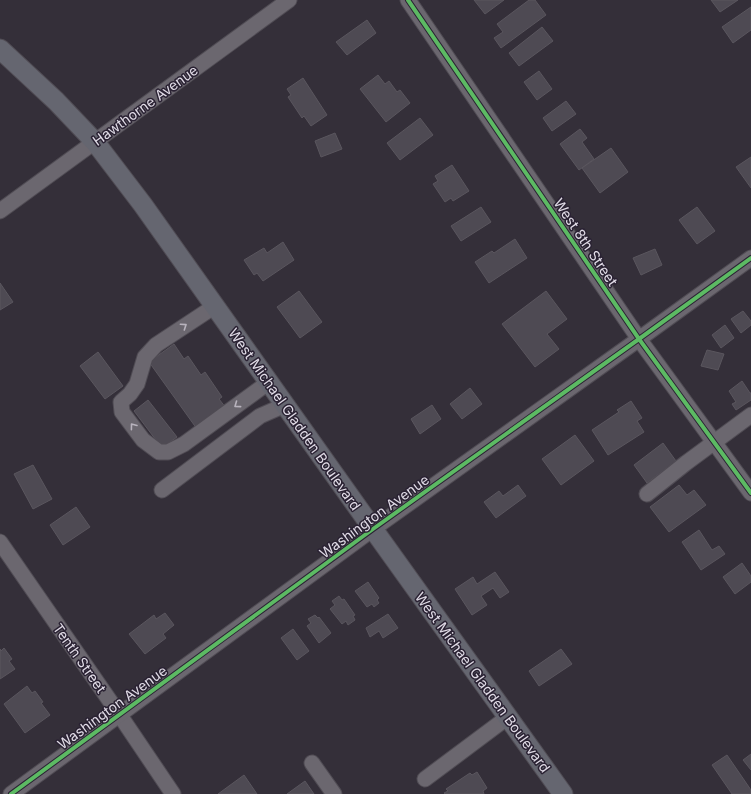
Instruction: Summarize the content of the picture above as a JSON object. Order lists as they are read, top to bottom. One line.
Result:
{"streets":{"main road":["West Michael Gladden Boulevard"],"street":["Hawthorne Avenue","West 8th Street","Washington Avenue","Tenth Street"]},"crossings":[["Hawthorne Avenue","West Michael Gladden Boulevard"],["West 8th Street","Washington Avenue"],["West Michael Gladden Boulevard","Washington Avenue"],["Washington Avenue","Tenth Street"]]}
